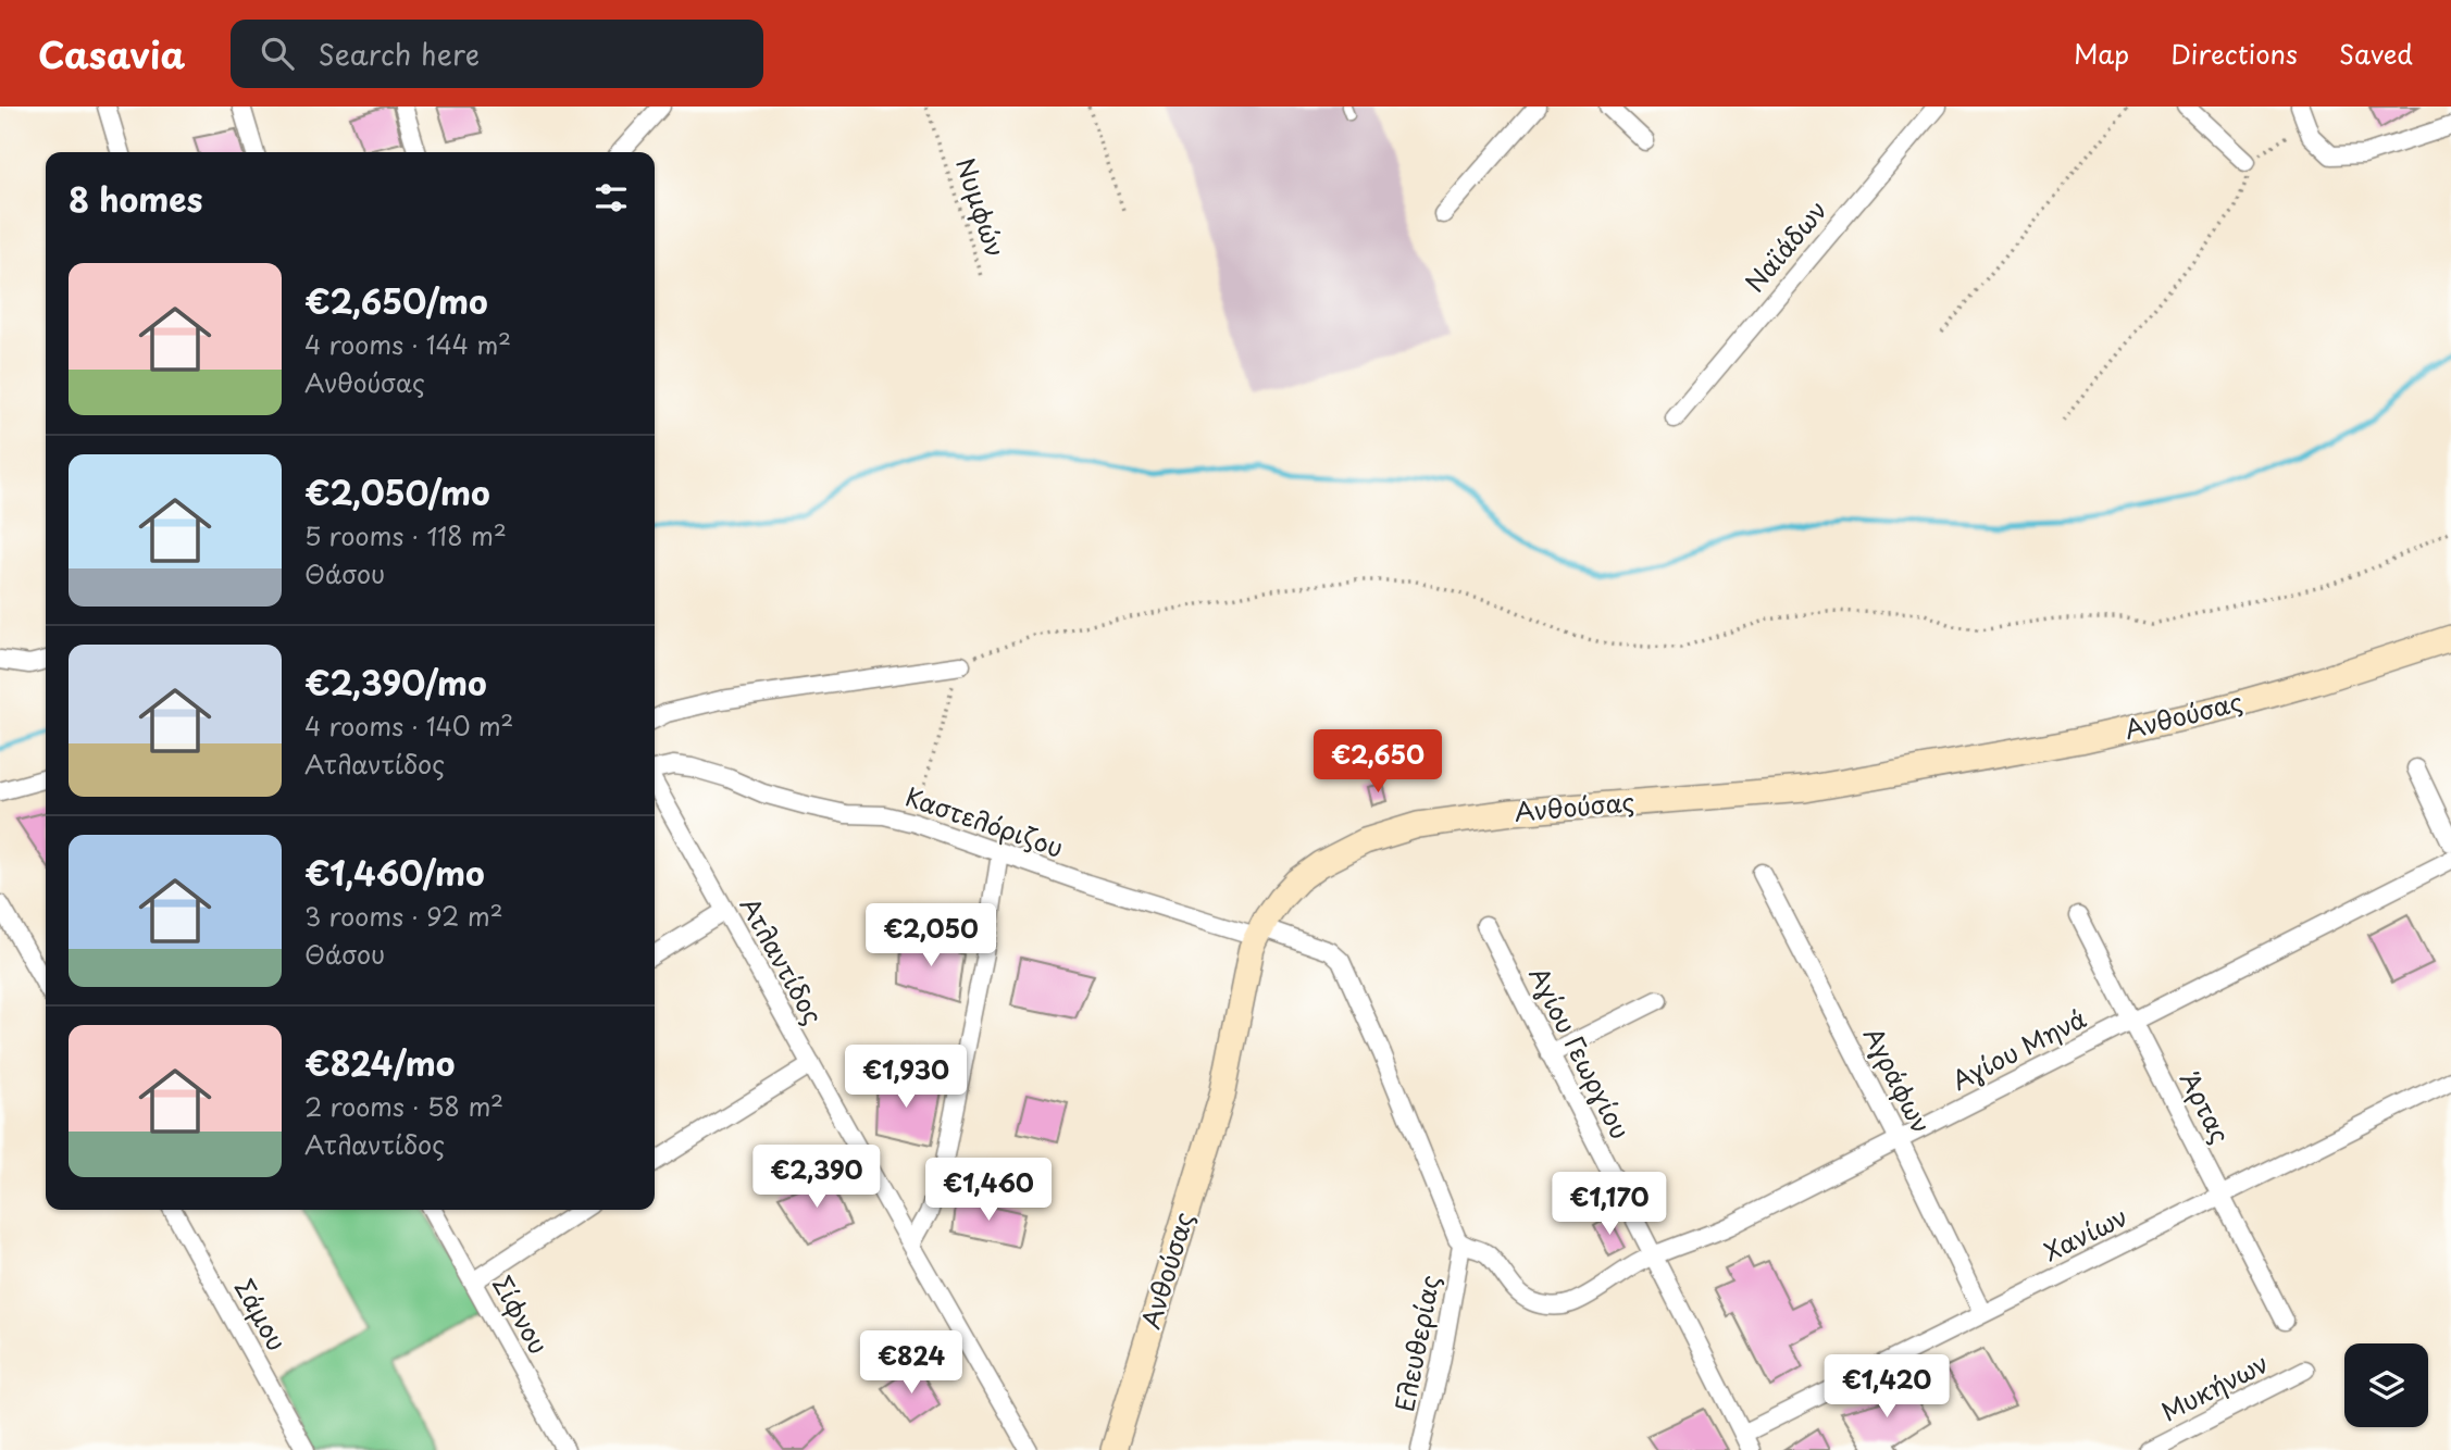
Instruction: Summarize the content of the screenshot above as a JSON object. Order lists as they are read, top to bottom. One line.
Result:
{"streets":{"street":["Ναϊάδων","Ανθούσας","Καστελόριζου","Ατλαντίδος","Αγίου Μηνά","Αγίου Γεωργίου","Αγράφων","Άρτας","Χανίων","Σάμου","Σίφνου","Ελευθερίας","Μυκήνων"],"path":["Νυμφών"]},"crossings":[["Ανθούσας","Καστελόριζου"],["Καστελόριζου","Αγίου Μηνά"],["Καστελόριζου","Ελευθερίας"],["Αγίου Μηνά","Αγίου Γεωργίου"],["Αγίου Μηνά","Αγράφων"],["Αγίου Μηνά","Άρτας"],["Αγίου Μηνά","Ελευθερίας"],["Αγίου Γεωργίου","Χανίων"],["Αγράφων","Χανίων"],["Άρτας","Χανίων"]],"page":{"header":"Casavia","search":"Search here","nav":["Map","Directions","Saved"],"heading":"8 homes","list":[{"name":"€2,650/mo","note":"4 rooms · 144 m² · Ανθούσας"},{"name":"€2,050/mo","note":"5 rooms · 118 m² · Θάσου"},{"name":"€2,390/mo","note":"4 rooms · 140 m² · Ατλαντίδος"},{"name":"€1,460/mo","note":"3 rooms · 92 m² · Θάσου"},{"name":"€824/mo","note":"2 rooms · 58 m² · Ατλαντίδος"}],"price":["€2,650","€2,050","€1,930","€2,390","€1,460","€1,170","€824","€1,420"]}}
